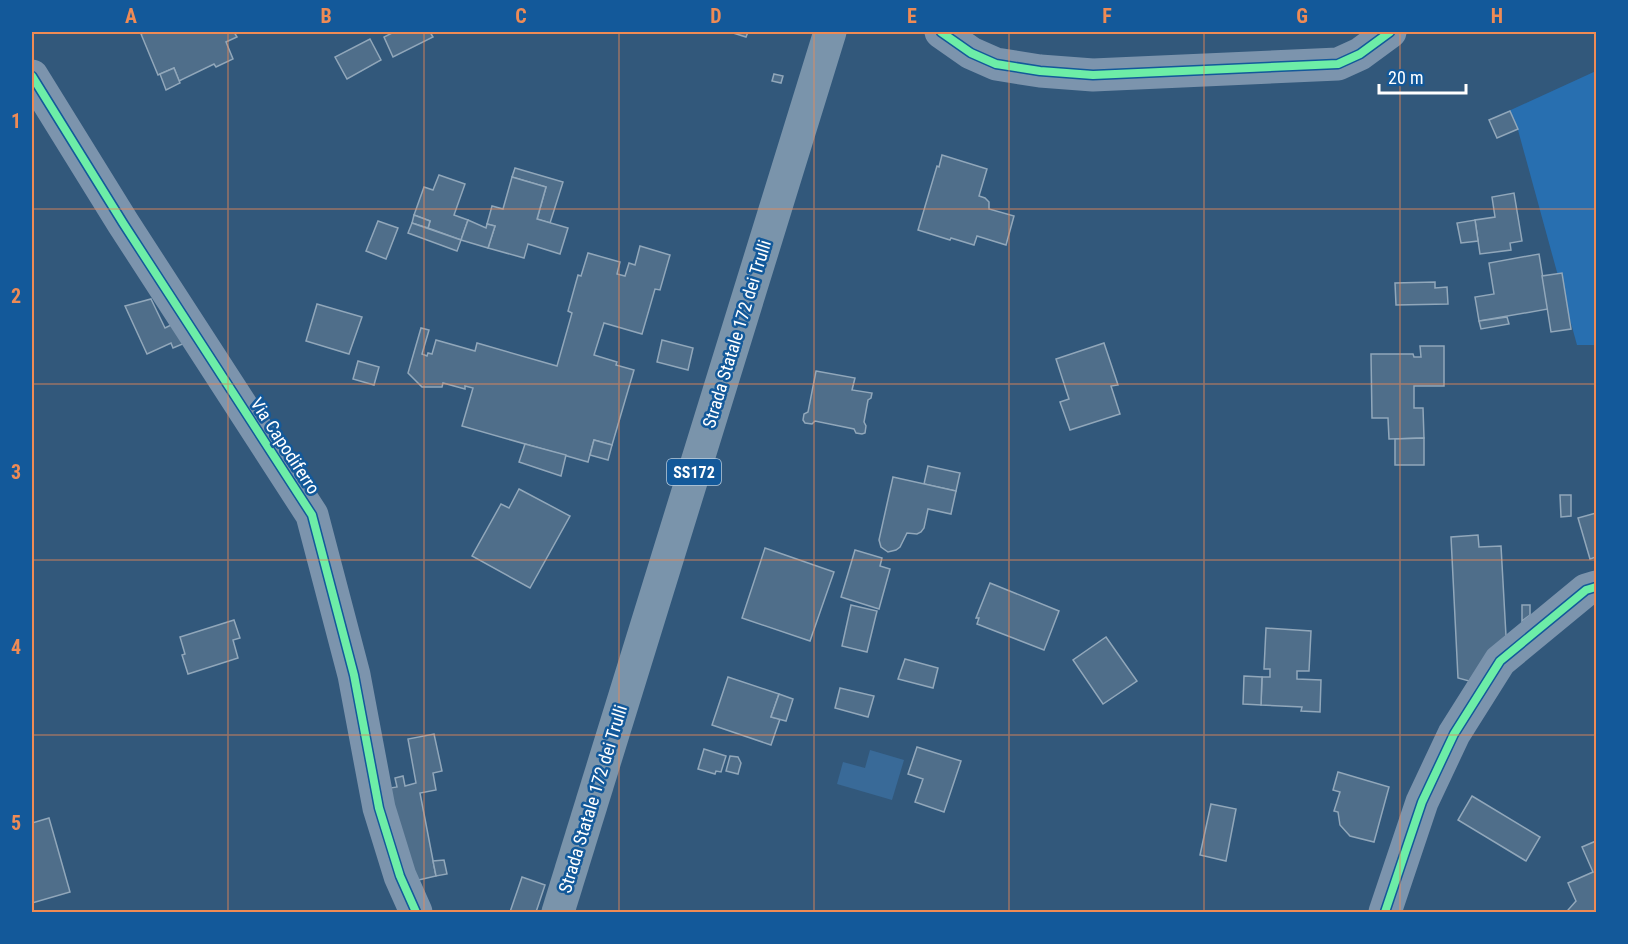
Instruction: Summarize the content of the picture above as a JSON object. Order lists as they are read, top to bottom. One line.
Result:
{"streets":{"main road":["Strada Statale 172 dei Trulli","SS172"],"street":["Via Capodiferro"]},"scale_bar":"20 m","grid":{"columns":["A","B","C","D","E","F","G","H"],"rows":["1","2","3","4","5"]}}
